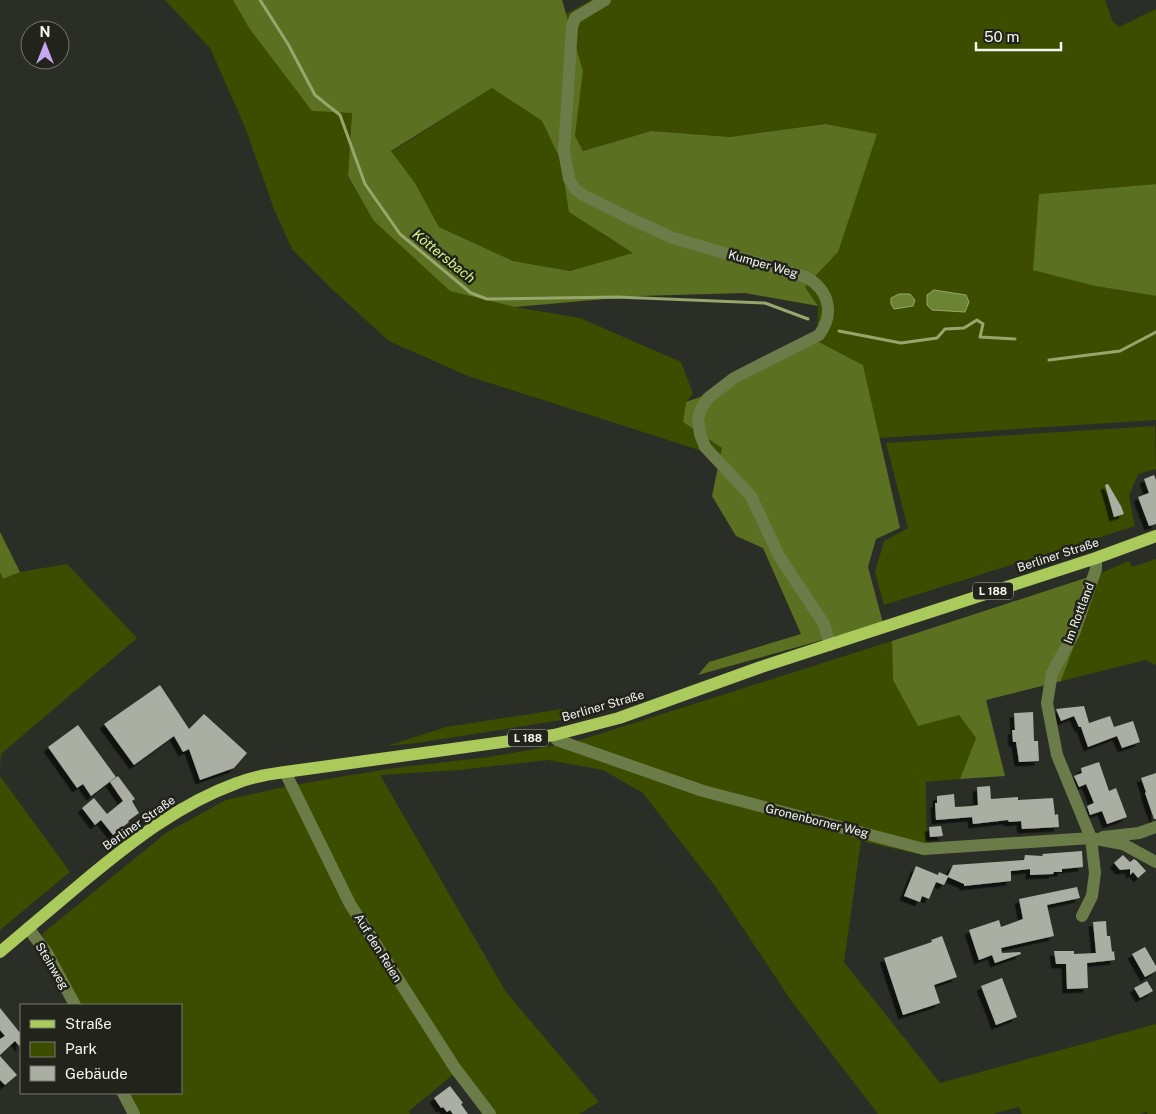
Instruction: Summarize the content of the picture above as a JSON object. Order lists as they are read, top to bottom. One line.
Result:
{"streets":{"main road":["Berliner Straße","L 188"],"street":["Kumper Weg","Im Rottland","Gronenborner Weg","Auf den Reien","Steinweg"]},"crossings":[["Kumper Weg","Berliner Straße"],["Berliner Straße","Im Rottland"],["Berliner Straße","Gronenborner Weg"],["Berliner Straße","Auf den Reien"],["Berliner Straße","Steinweg"],["Im Rottland","Gronenborner Weg"]],"water":["Köttersbach"],"legend":["Straße","Park","Gebäude"],"scale_bar":"50 m","north":"top"}
